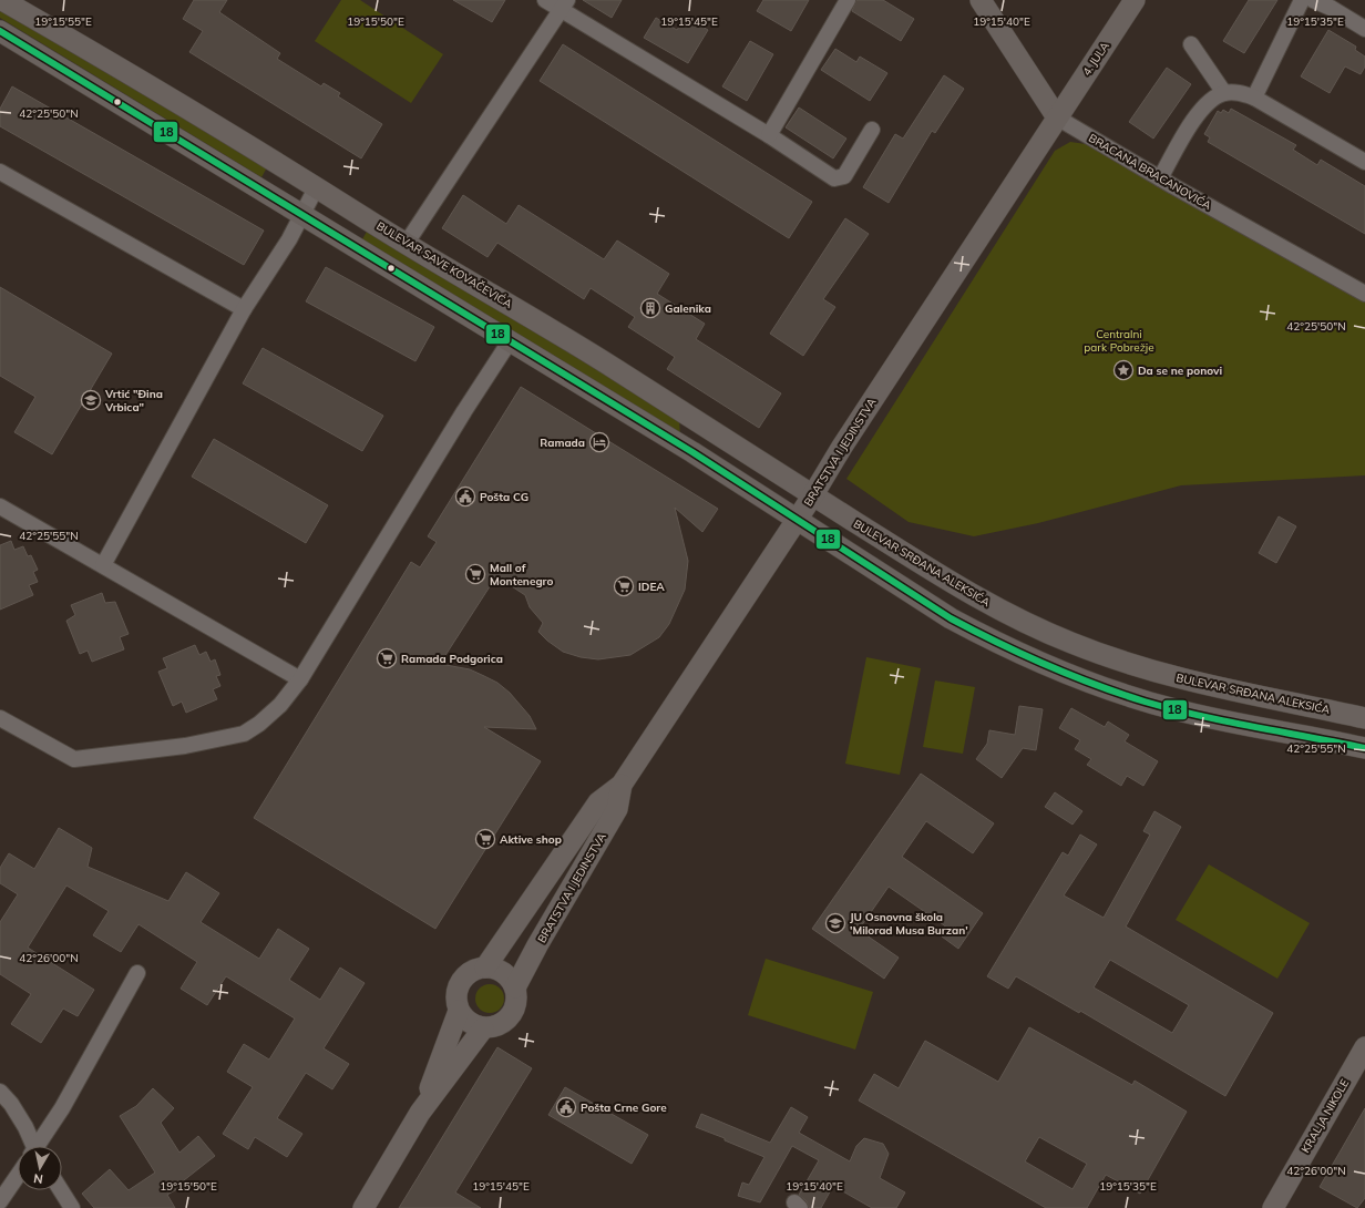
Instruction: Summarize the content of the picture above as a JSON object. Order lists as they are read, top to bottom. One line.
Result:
{"streets":{"main road":["4. JULA","BRACANA BRACANOVIĆA","BULEVAR SAVE KOVAČEVIĆA","BRATSTVA I JEDINSTVA","BULEVAR SRĐANA ALEKSIĆA","KRALJA NIKOLE"]},"crossings":[["4. JULA","BRACANA BRACANOVIĆA"],["4. JULA","BRATSTVA I JEDINSTVA"],["BRACANA BRACANOVIĆA","BRATSTVA I JEDINSTVA"],["BULEVAR SAVE KOVAČEVIĆA","BRATSTVA I JEDINSTVA"],["BULEVAR SAVE KOVAČEVIĆA","BULEVAR SRĐANA ALEKSIĆA"],["BRATSTVA I JEDINSTVA","BULEVAR SRĐANA ALEKSIĆA"]],"parks":["Centralni park Pobrežje"],"places":{"building":["Galenika"],"place":["Da se ne ponovi"],"school or university":["Vrtić \"Đina Vrbica\"","JU Osnovna škola 'Milorad Musa Burzan'"],"hotel":["Ramada"],"public building":["Pošta CG","Pošta Crne Gore"],"supermarket":["Mall of Montenegro","IDEA","Ramada Podgorica","Aktive shop"]},"lines":["transit line 18"],"north":"bottom","coordinates":["19°15'55\"E","19°15'50\"E","19°15'45\"E","19°15'40\"E","19°15'35\"E","42°25'50\"N","42°25'55\"N","42°26'00\"N"]}
